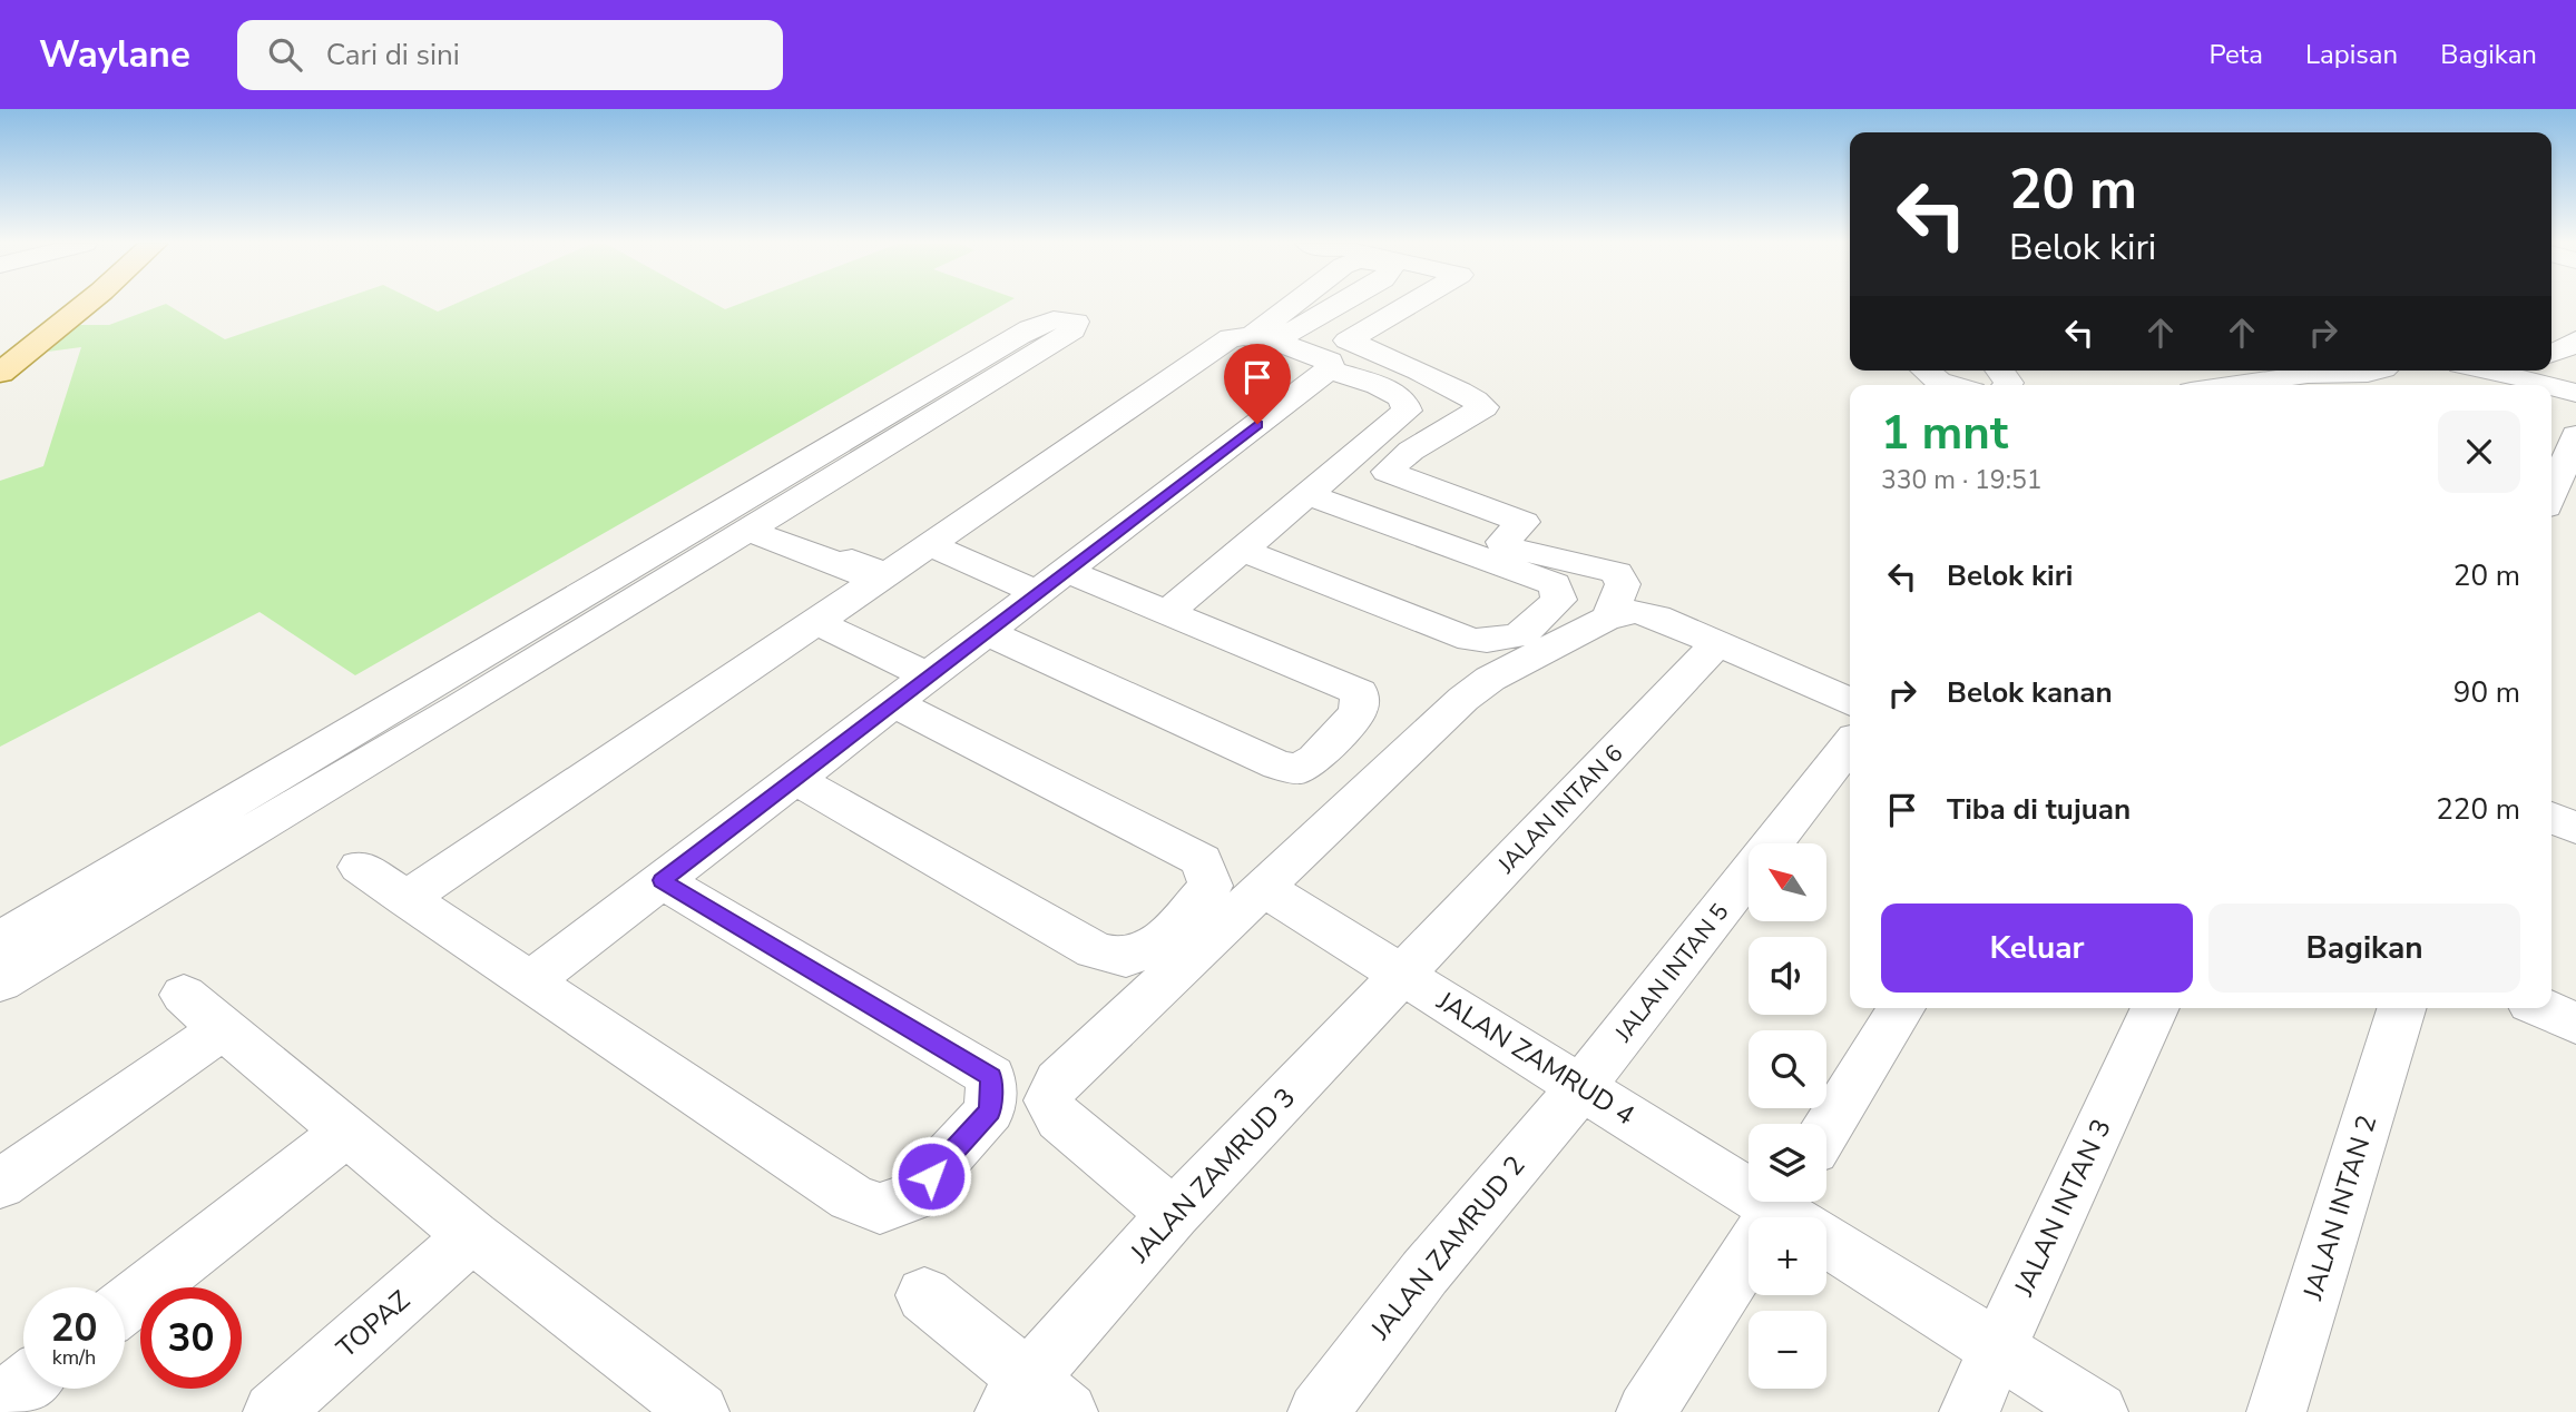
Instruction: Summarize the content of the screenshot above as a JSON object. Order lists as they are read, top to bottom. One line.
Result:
{"streets":{"street":["JALAN INTAN 6","JALAN INTAN 5","JALAN ZAMRUD 4","JALAN ZAMRUD 3","JALAN INTAN 3","JALAN INTAN 2","JALAN ZAMRUD 2","TOPAZ"]},"crossings":[["JALAN INTAN 6","JALAN ZAMRUD 4"],["JALAN INTAN 6","JALAN ZAMRUD 3"],["JALAN INTAN 5","JALAN ZAMRUD 4"],["JALAN INTAN 5","JALAN ZAMRUD 2"],["JALAN ZAMRUD 4","JALAN ZAMRUD 3"],["JALAN ZAMRUD 4","JALAN INTAN 3"],["JALAN ZAMRUD 4","JALAN ZAMRUD 2"]],"north":"top left","page":{"header":"Waylane","search":"Cari di sini","nav":["Peta","Lapisan","Bagikan"],"turn":["20 m","Belok kiri"],"heading":["1 mnt","330 m · 19:51"],"list":[{"name":"Belok kiri","value":"20 m"},{"name":"Belok kanan","value":"90 m"},{"name":"Tiba di tujuan","value":"220 m"}],"map_buttons":["+","−"],"buttons":["Keluar","Bagikan"],"speed":"20 km/h","limit":"30"}}
